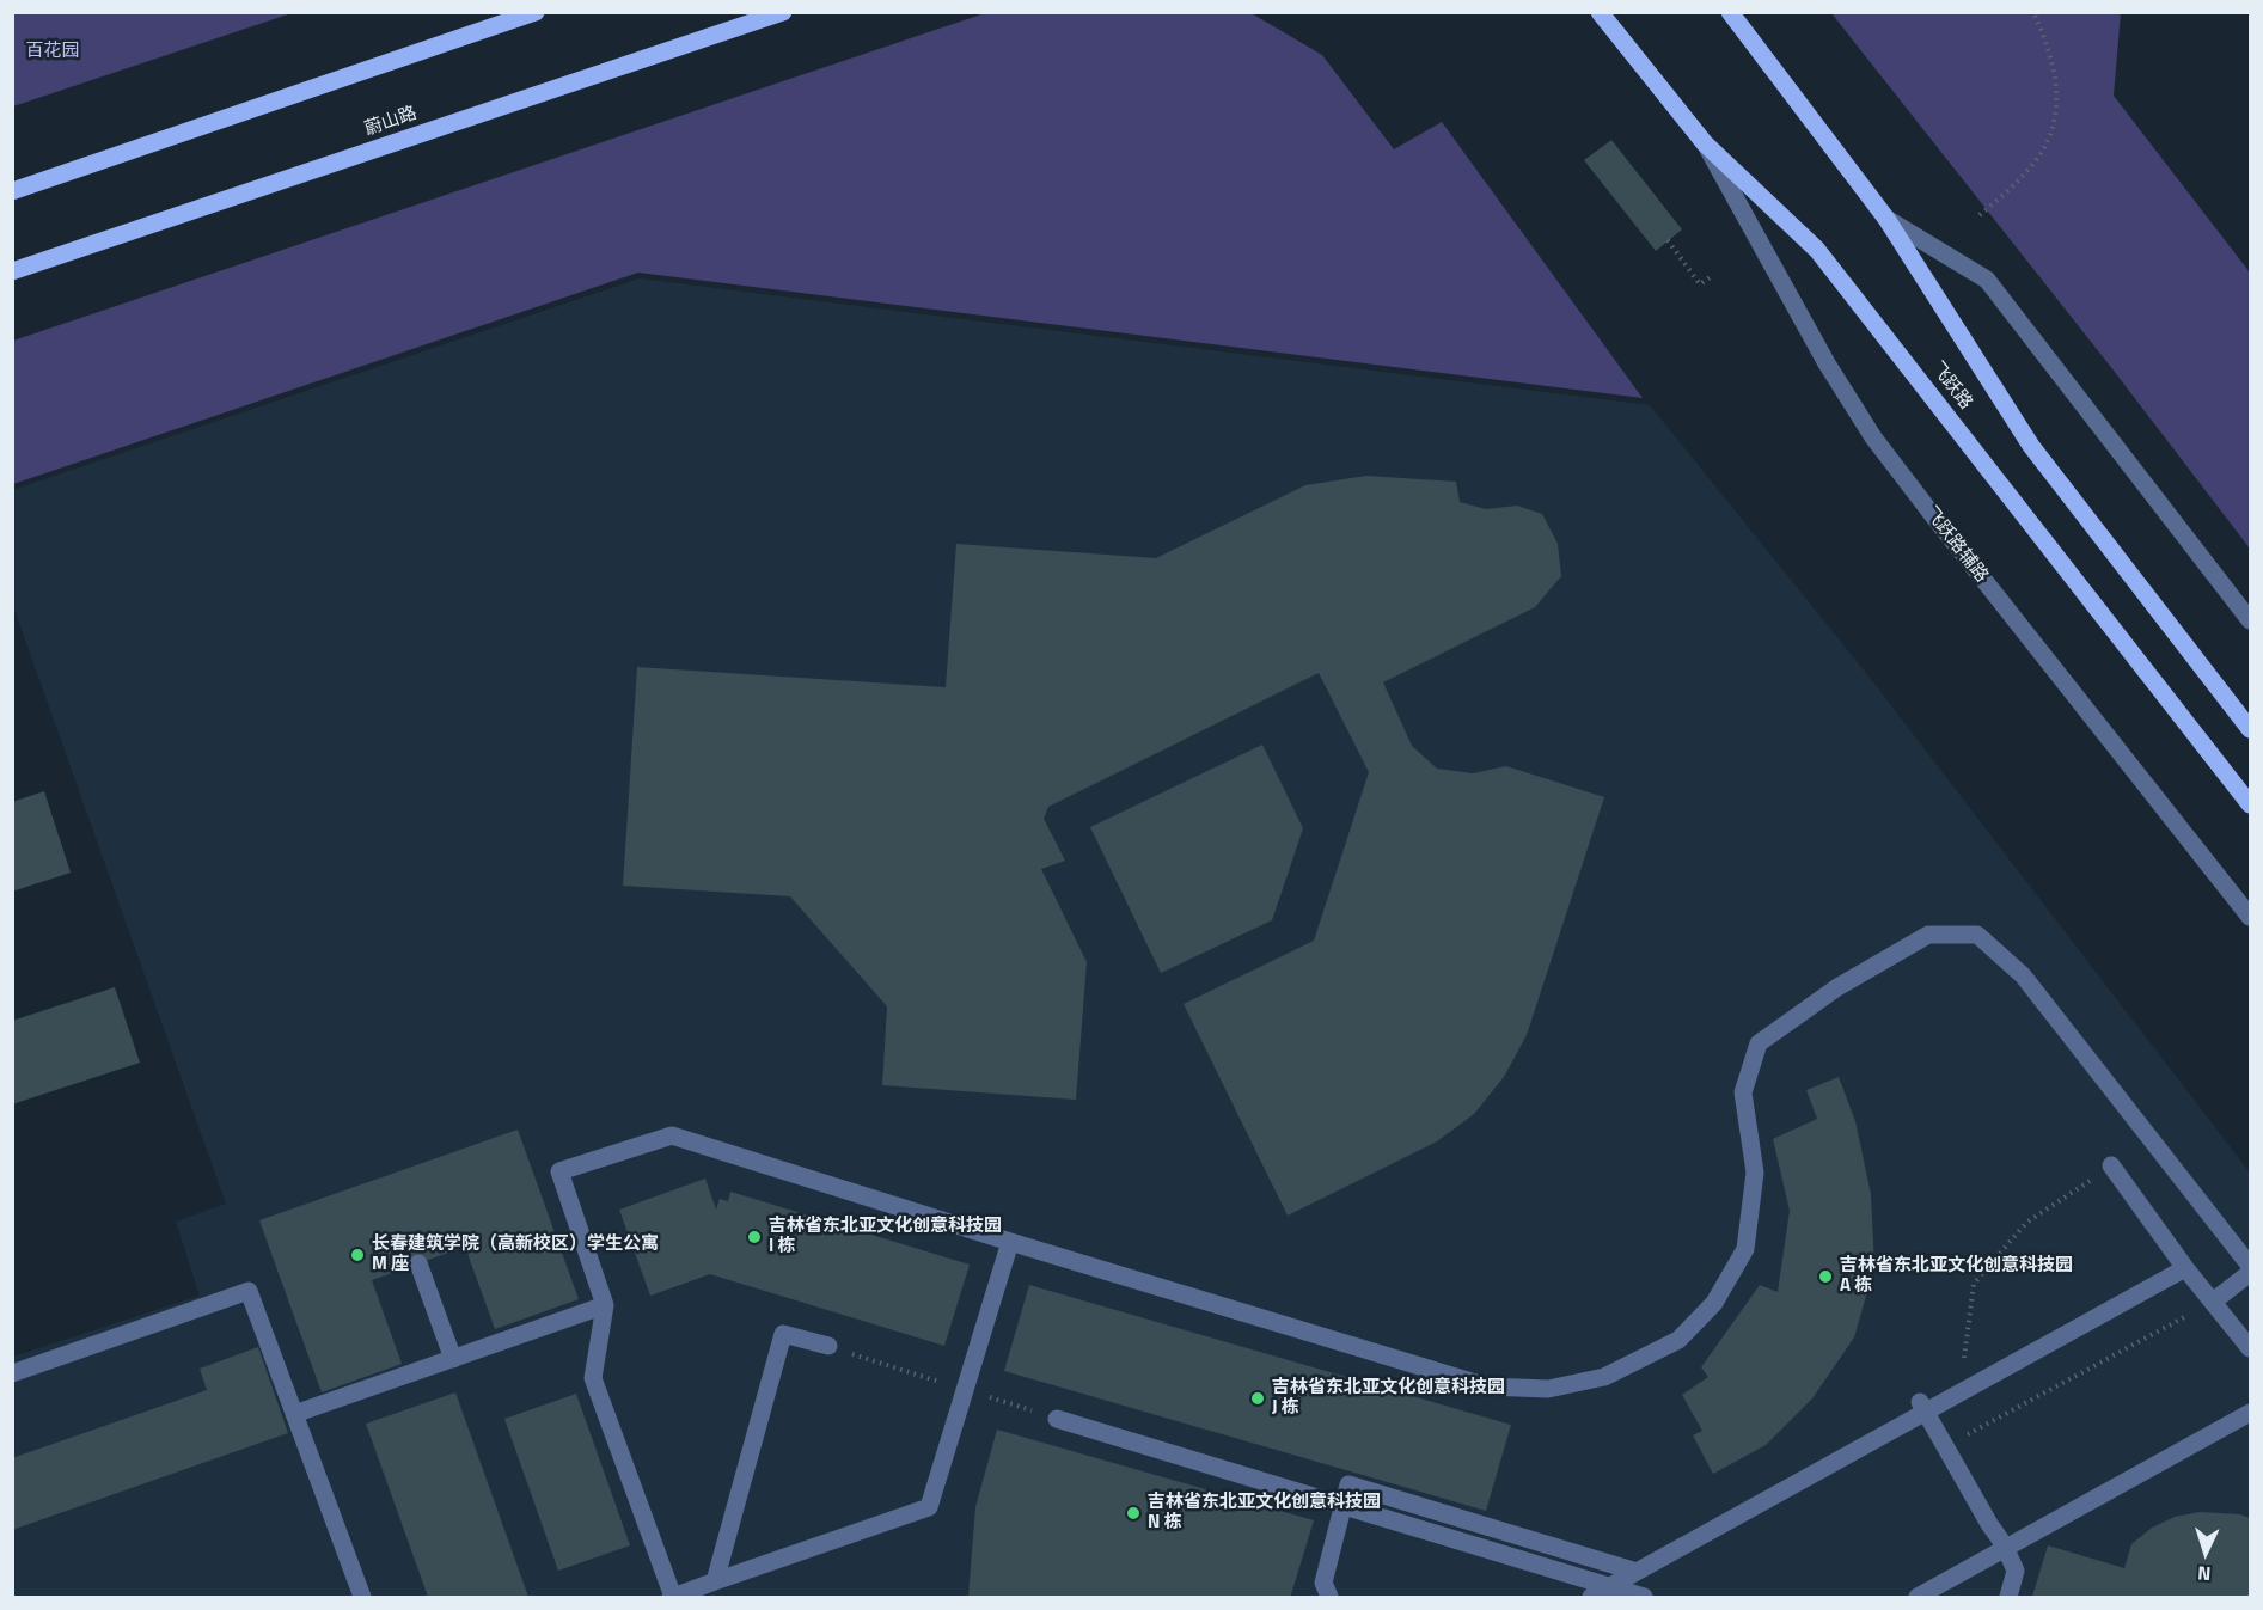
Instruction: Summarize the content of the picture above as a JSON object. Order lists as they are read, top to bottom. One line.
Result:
{"streets":{"main road":["蔚山路","飞跃路"],"street":["飞跃路辅路"]},"crossings":[["飞跃路","飞跃路辅路"]],"parks":["百花园"],"places":["吉林省东北亚文化创意科技园 I 栋","长春建筑学院（高新校区）学生公寓 M 座","吉林省东北亚文化创意科技园 A 栋","吉林省东北亚文化创意科技园 J 栋","吉林省东北亚文化创意科技园 N 栋"],"north":"bottom"}
